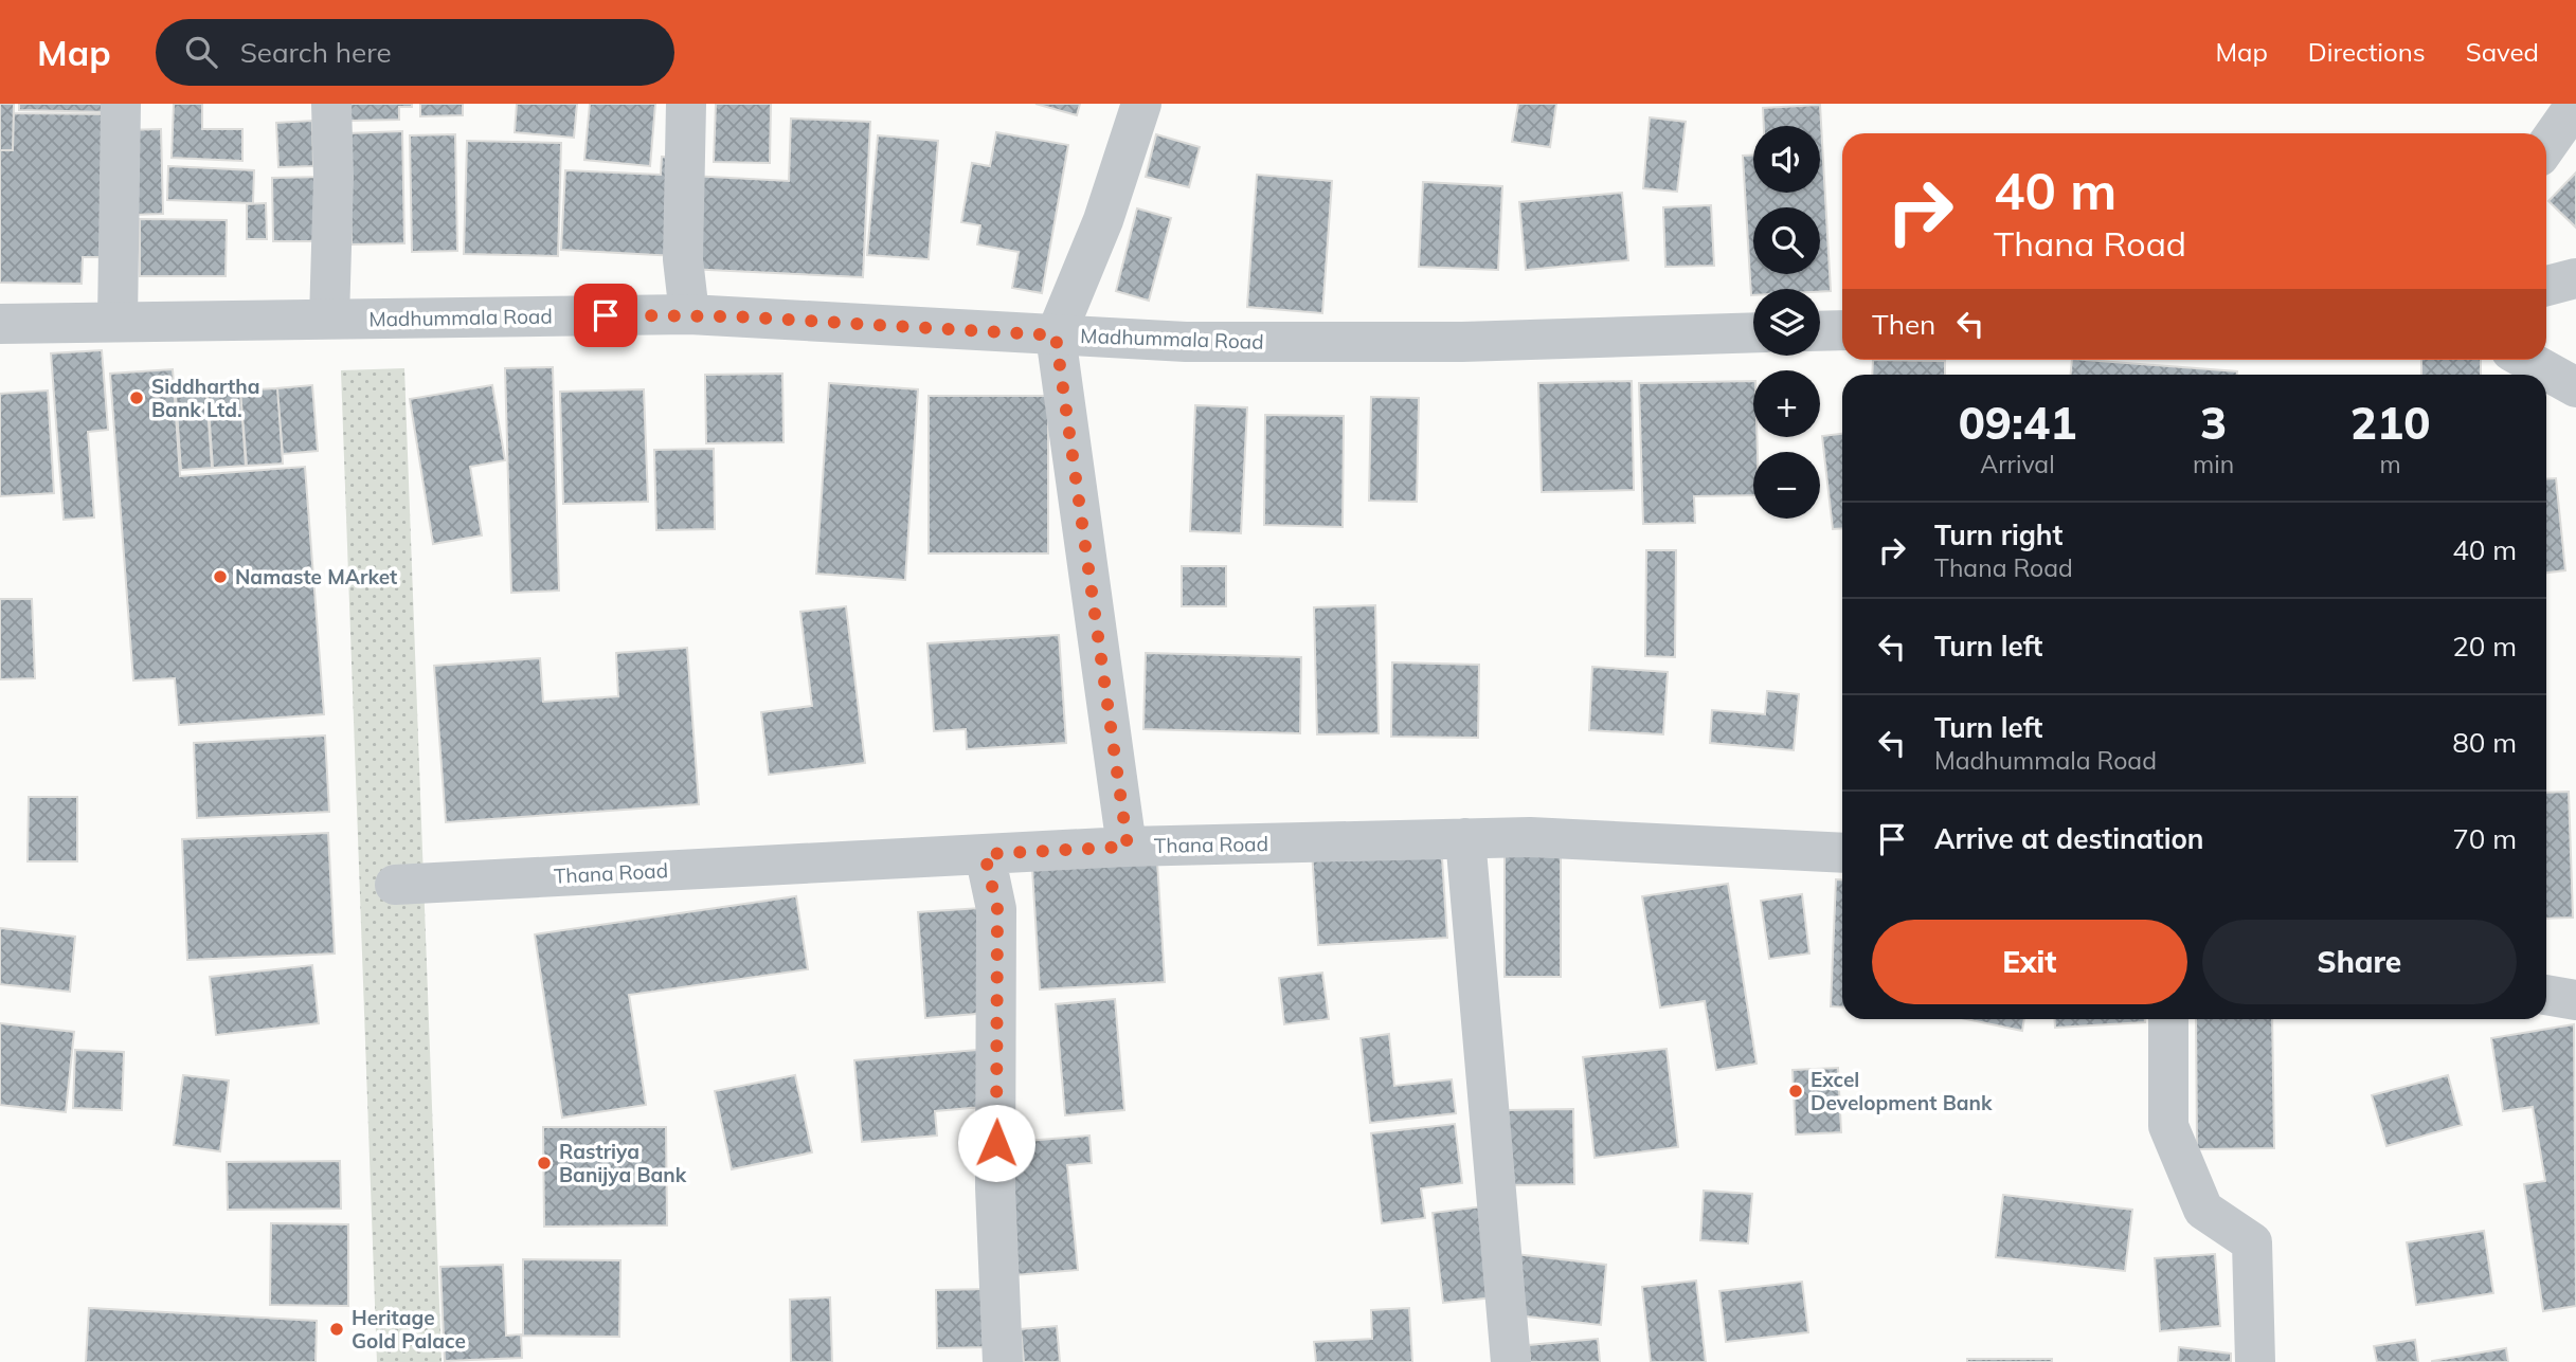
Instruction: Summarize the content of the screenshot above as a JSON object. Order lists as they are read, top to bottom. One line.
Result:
{"streets":{"street":["Madhummala Road","Thana Road"]},"places":["Siddhartha Bank Ltd.","Namaste MArket","Excel Development Bank","Rastriya Banijya Bank","Heritage Gold Palace"],"page":{"header":"Map","search":"Search here","nav":["Map","Directions","Saved"],"map_buttons":["+","−"],"turn":["40 m","Thana Road"],"then":"Then","eta":["09:41","Arrival","3","min","210","m"],"list":[{"name":"Turn right","note":"Thana Road","value":"40 m"},{"name":"Turn left","value":"20 m"},{"name":"Turn left","note":"Madhummala Road","value":"80 m"},{"name":"Arrive at destination","value":"70 m"}],"buttons":["Exit","Share"]}}
